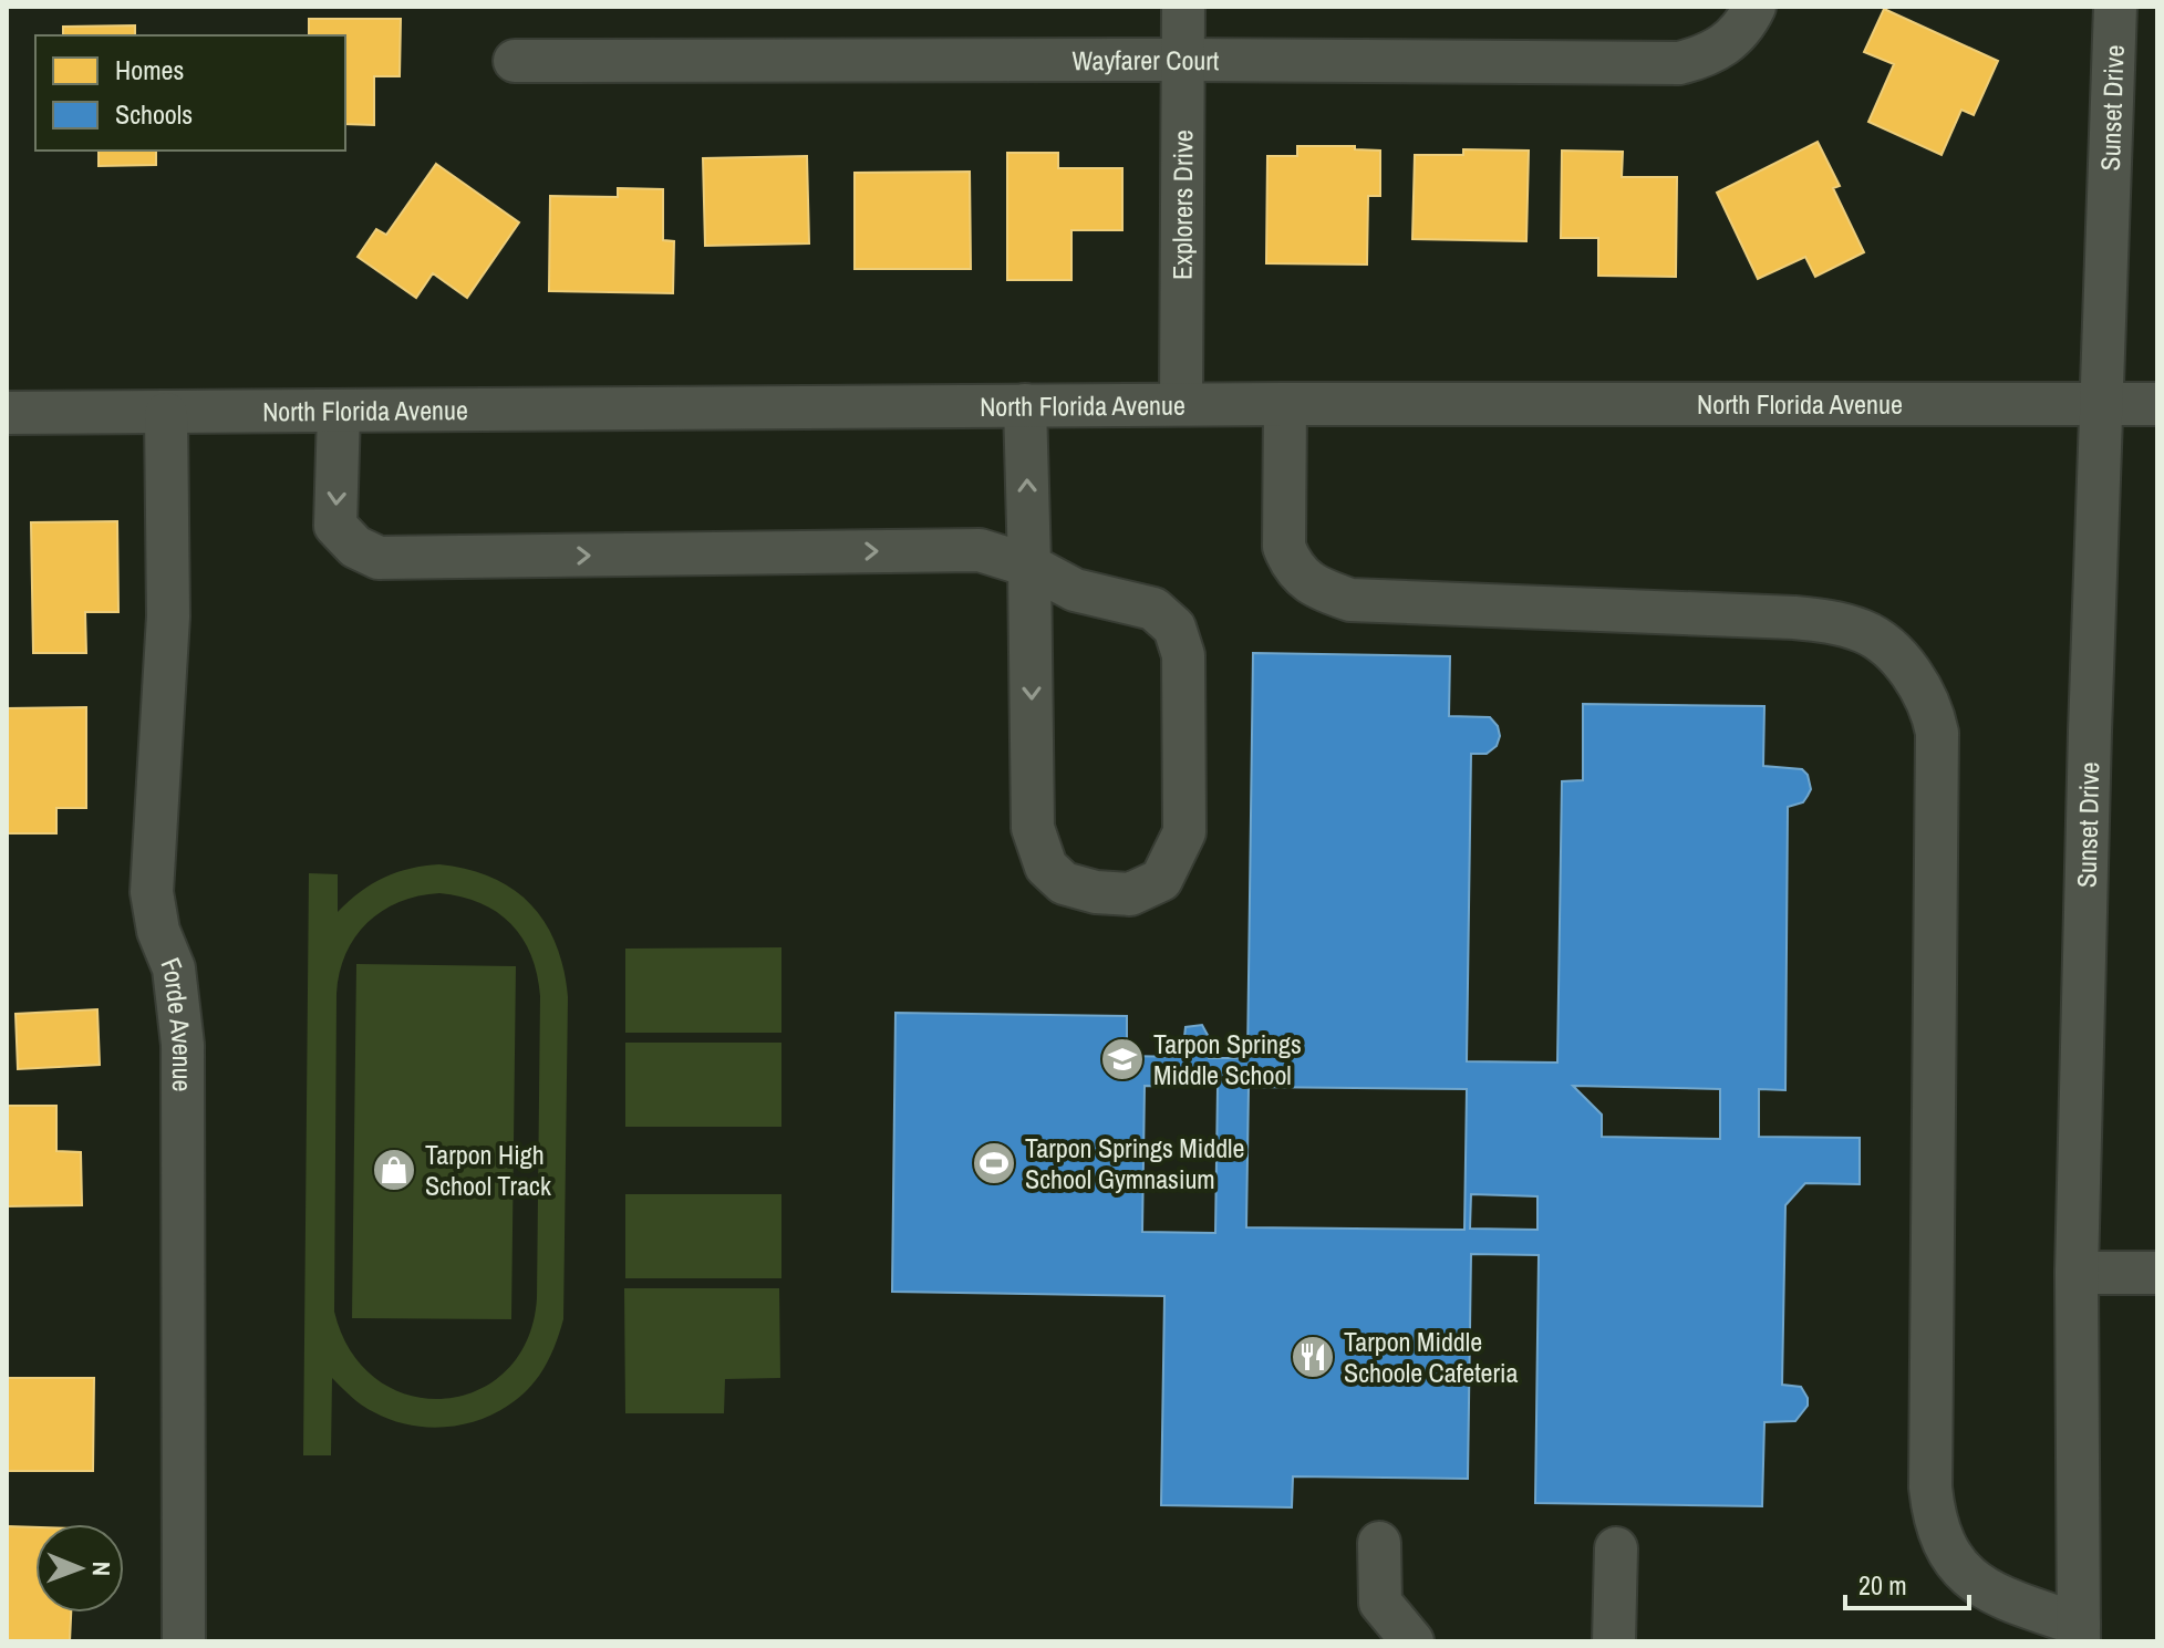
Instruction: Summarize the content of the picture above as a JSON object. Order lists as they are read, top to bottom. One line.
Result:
{"streets":{"street":["Wayfarer Court","Sunset Drive","Explorers Drive","North Florida Avenue","Forde Avenue"]},"crossings":[["Wayfarer Court","Explorers Drive"],["Sunset Drive","North Florida Avenue"],["Explorers Drive","North Florida Avenue"],["North Florida Avenue","Forde Avenue"]],"places":{"school or university":["Tarpon Springs Middle School"],"sports":["Tarpon Springs Middle School Gymnasium"],"shop":["Tarpon High School Track"],"restaurant":["Tarpon Middle Schoole Cafeteria"]},"legend":["Homes","Schools"],"scale_bar":"20 m","north":"right"}
